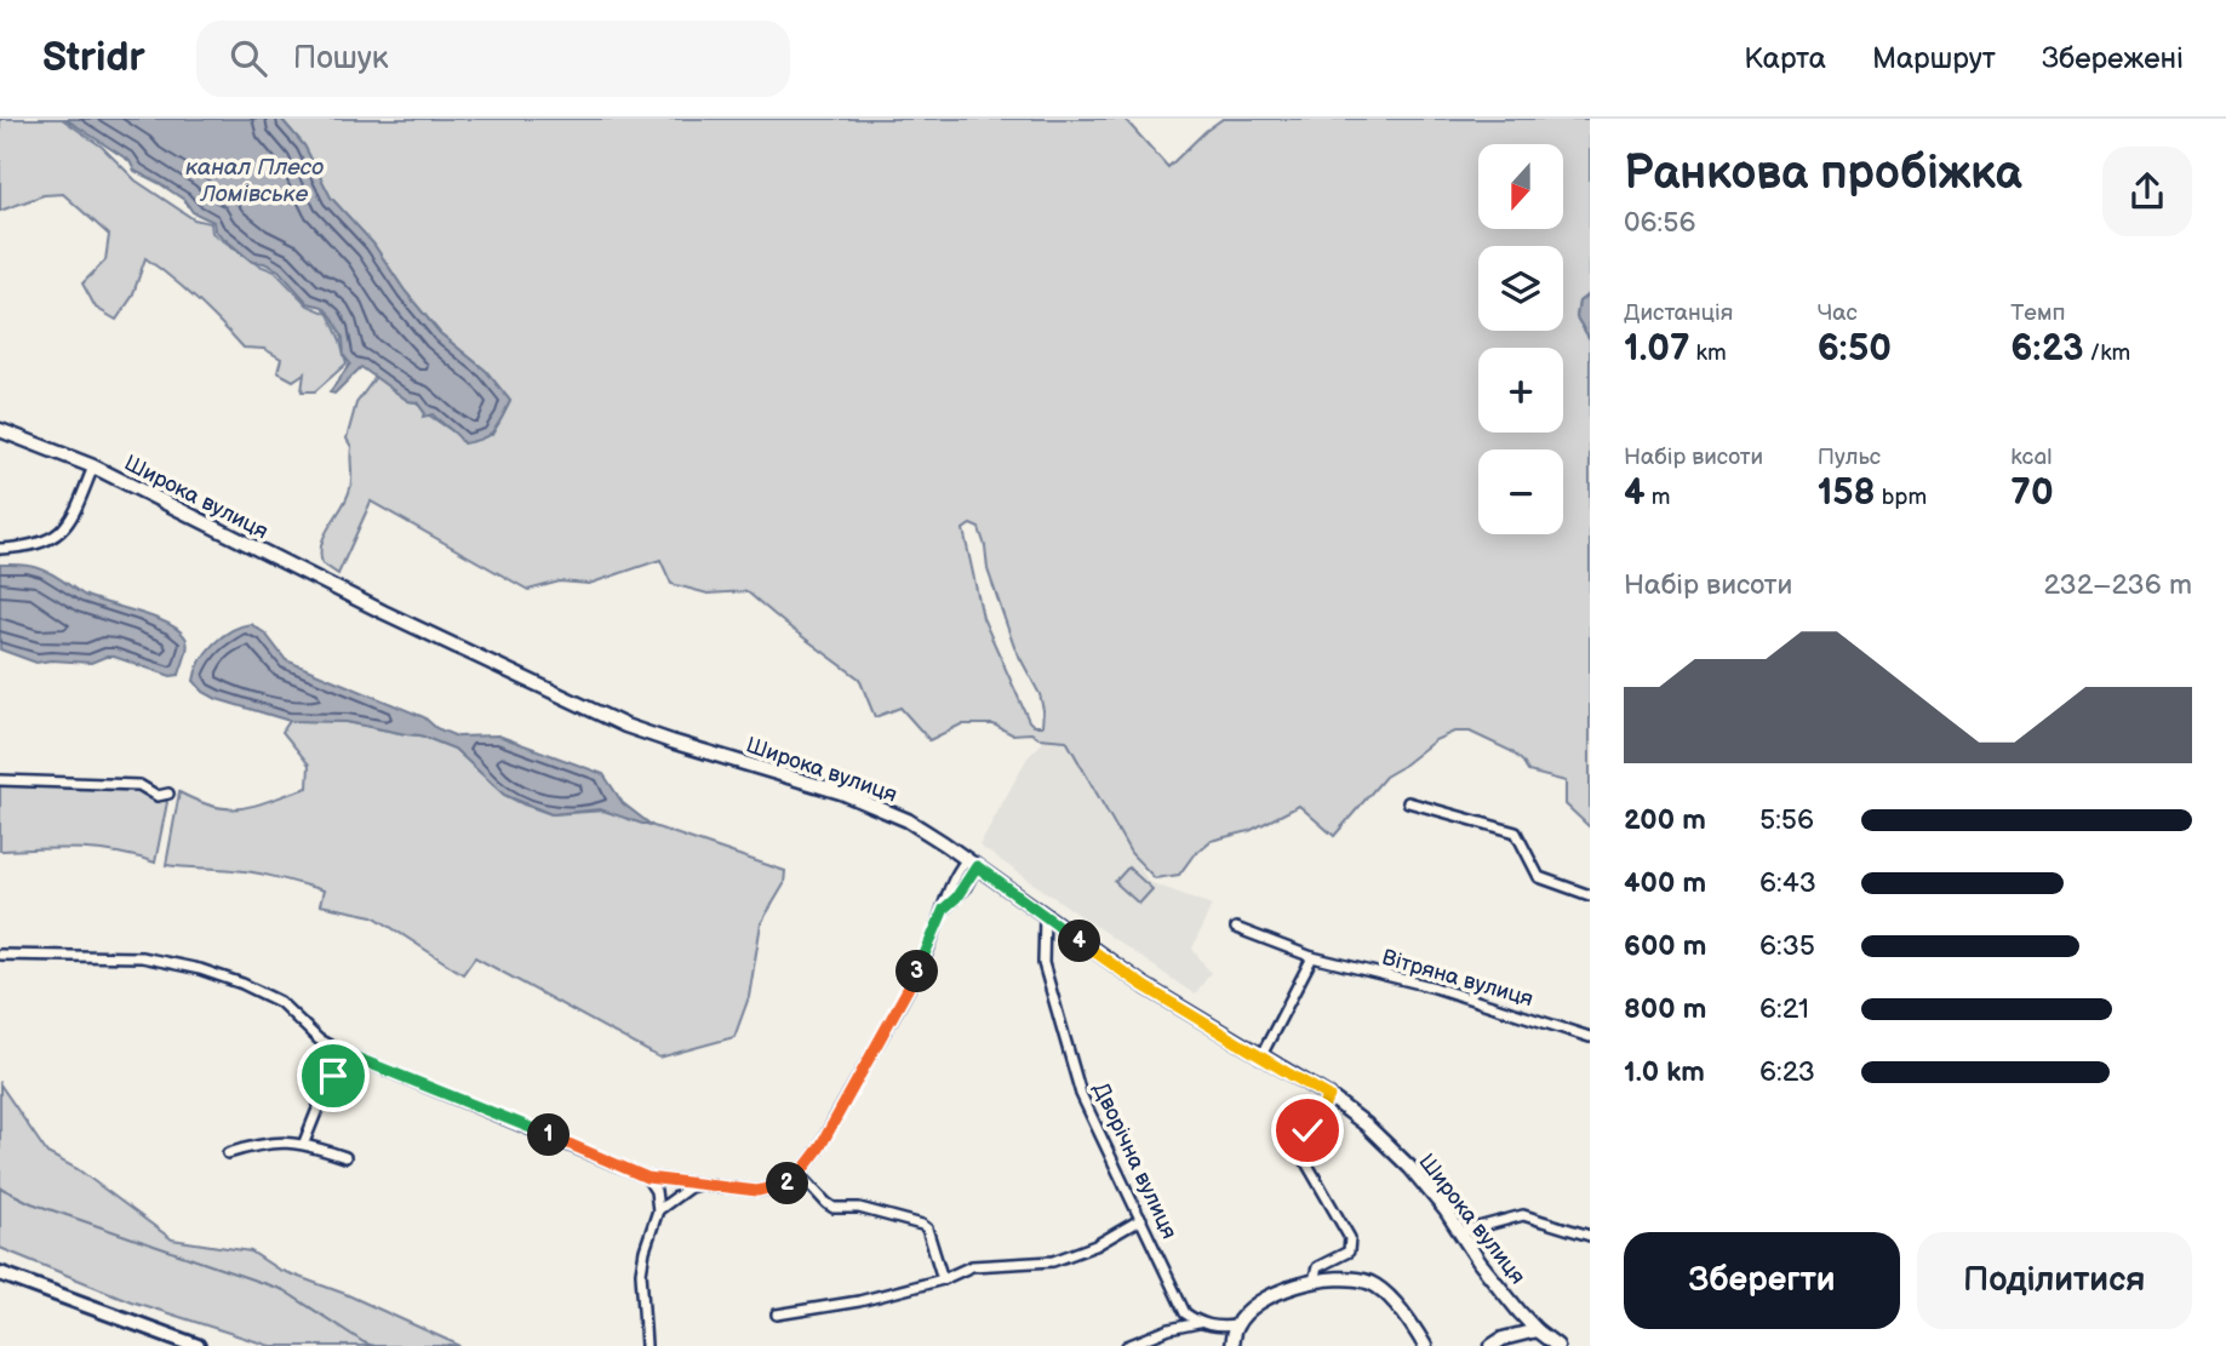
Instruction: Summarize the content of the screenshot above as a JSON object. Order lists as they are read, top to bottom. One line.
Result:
{"streets":{"main road":["Широка вулиця"],"street":["Вітряна вулиця","Дворічна вулиця"]},"crossings":[["Широка вулиця","Дворічна вулиця"]],"water":["канал Плесо Ломівське"],"north":"bottom","page":{"header":"Stridr","search":"Пошук","nav":["Карта","Маршрут","Збережені"],"heading":["Ранкова пробіжка","06:56"],"map_buttons":["+","−"],"stats":[["Дистанція","1.07 km"],["Час","6:50"],["Темп","6:23 /km"],["Набір висоти","4 m"],["Пульс","158 bpm"],["kcal","70"]],"chart":["Набір висоти","232–236 m"],"list":[{"name":"200 m","note":"5:56"},{"name":"400 m","note":"6:43"},{"name":"600 m","note":"6:35"},{"name":"800 m","note":"6:21"},{"name":"1.0 km","note":"6:23"}],"pins":["4","3","1","2"],"buttons":["Зберегти","Поділитися"]}}
